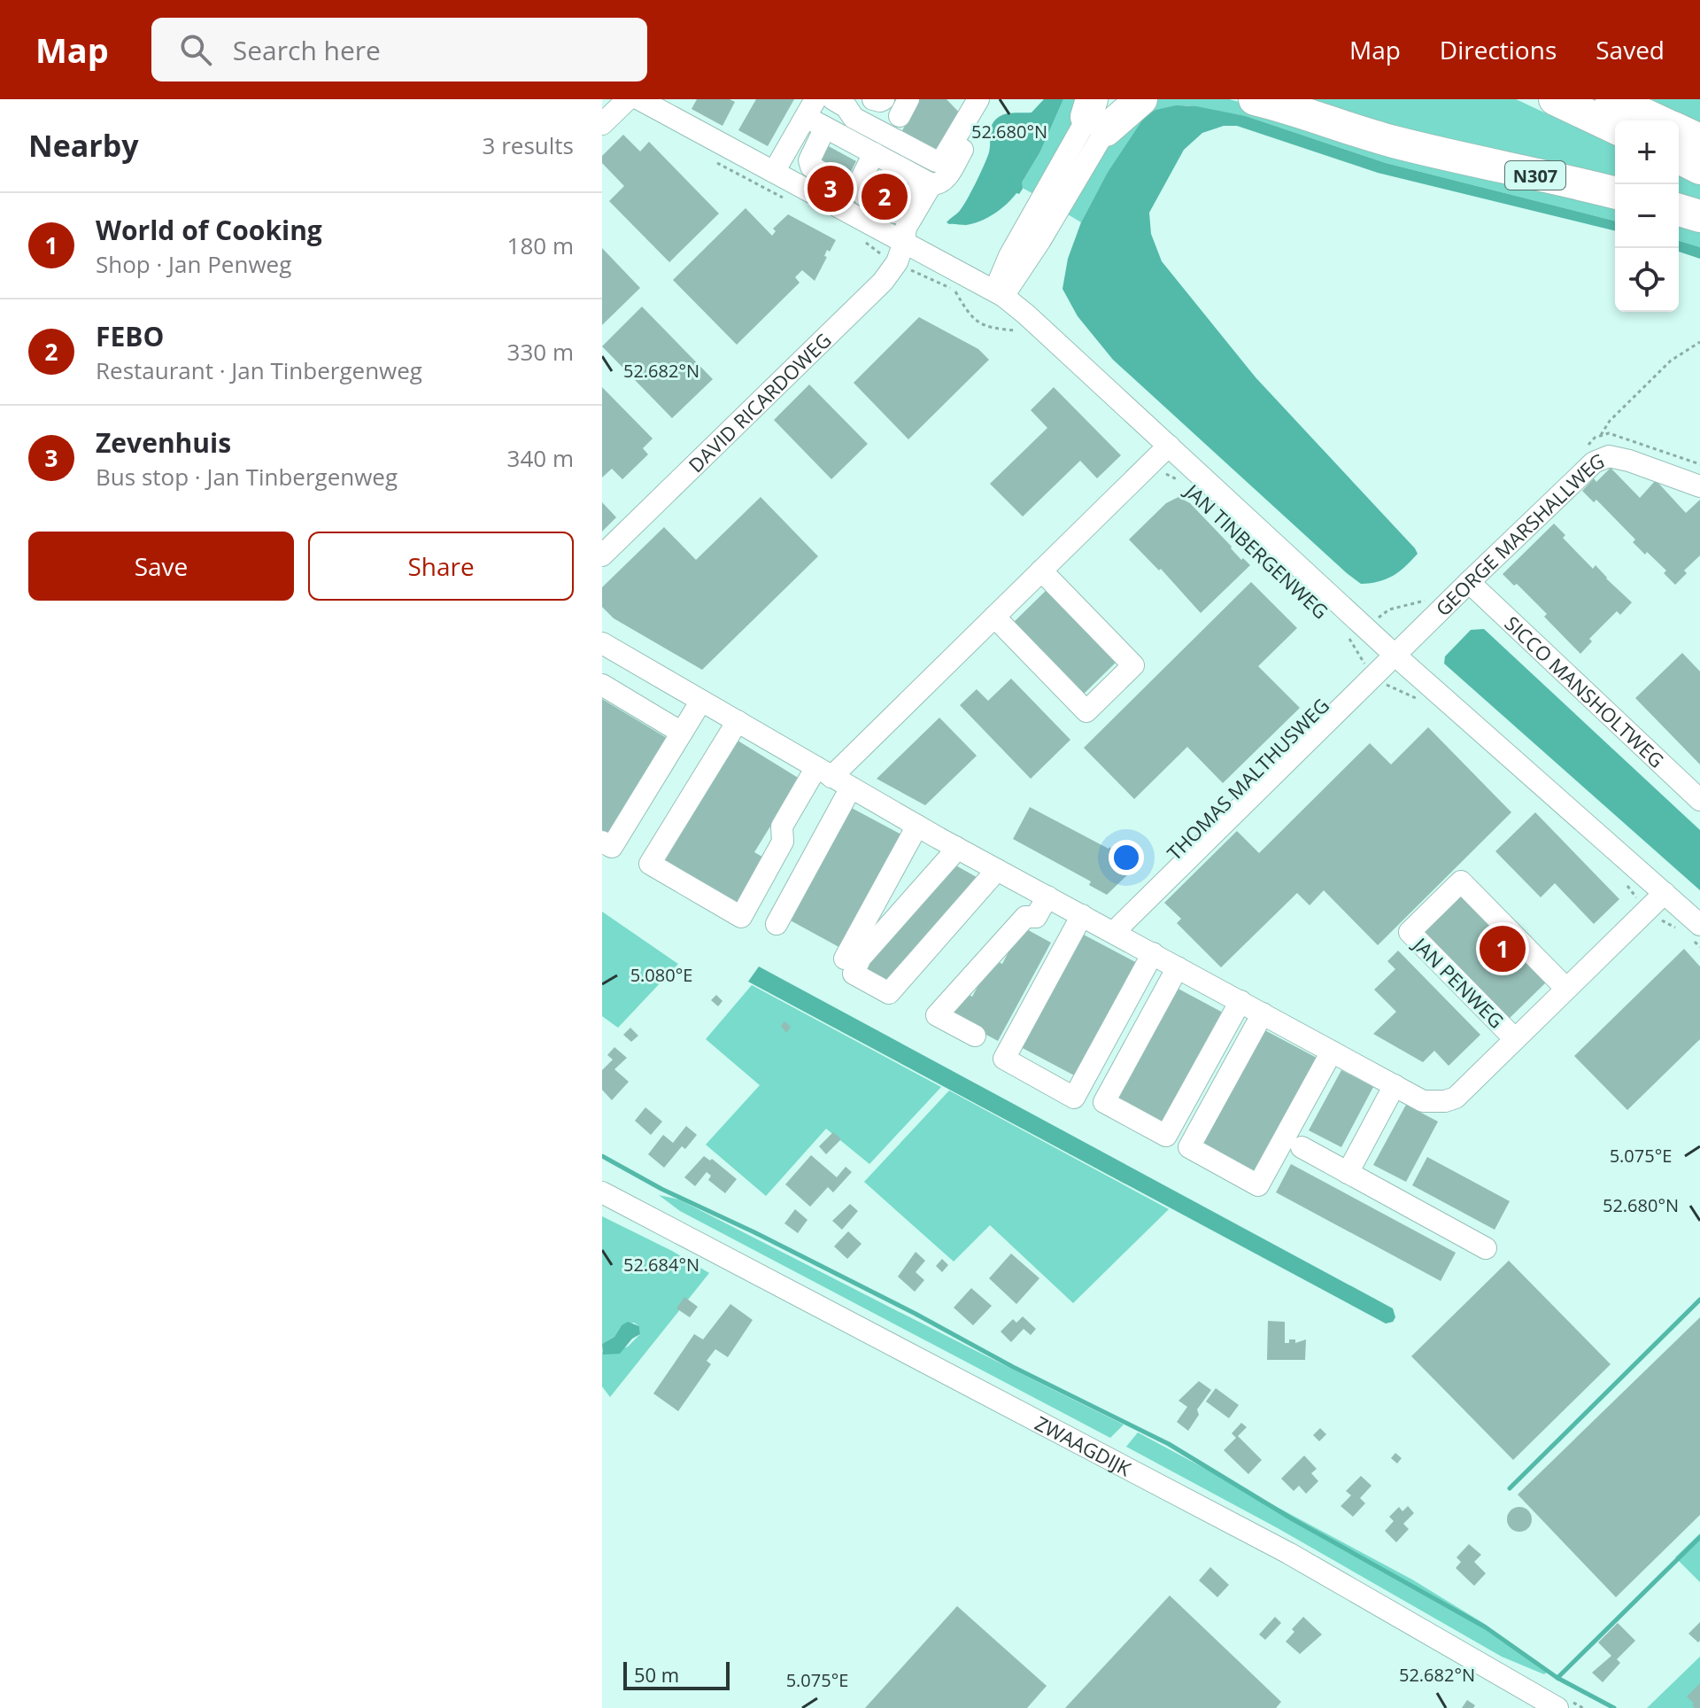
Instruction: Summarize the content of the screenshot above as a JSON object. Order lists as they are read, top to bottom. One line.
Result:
{"streets":{"highway":["N307"],"street":["DAVID RICARDOWEG","GEORGE MARSHALLWEG","JAN TINBERGENWEG","SICCO MANSHOLTWEG","THOMAS MALTHUSWEG","JAN PENWEG","ZWAAGDIJK"]},"crossings":[["DAVID RICARDOWEG","JAN TINBERGENWEG"],["GEORGE MARSHALLWEG","JAN TINBERGENWEG"],["GEORGE MARSHALLWEG","SICCO MANSHOLTWEG"],["GEORGE MARSHALLWEG","THOMAS MALTHUSWEG"],["JAN TINBERGENWEG","THOMAS MALTHUSWEG"],["JAN TINBERGENWEG","JAN PENWEG"]],"scale_bar":"50 m","page":{"header":"Map","search":"Search here","nav":["Map","Directions","Saved"],"heading":["Nearby","3 results"],"map_buttons":["+","−"],"pins":["3","2","1"],"list":[{"mark":"1","name":"World of Cooking","note":"Shop · Jan Penweg","value":"180 m"},{"mark":"2","name":"FEBO","note":"Restaurant · Jan Tinbergenweg","value":"330 m"},{"mark":"3","name":"Zevenhuis","note":"Bus stop · Jan Tinbergenweg","value":"340 m"}],"buttons":["Save","Share"],"scale":"50 m"},"coordinates":["52.680°N","52.682°N","5.080°E","5.075°E","52.684°N"]}
